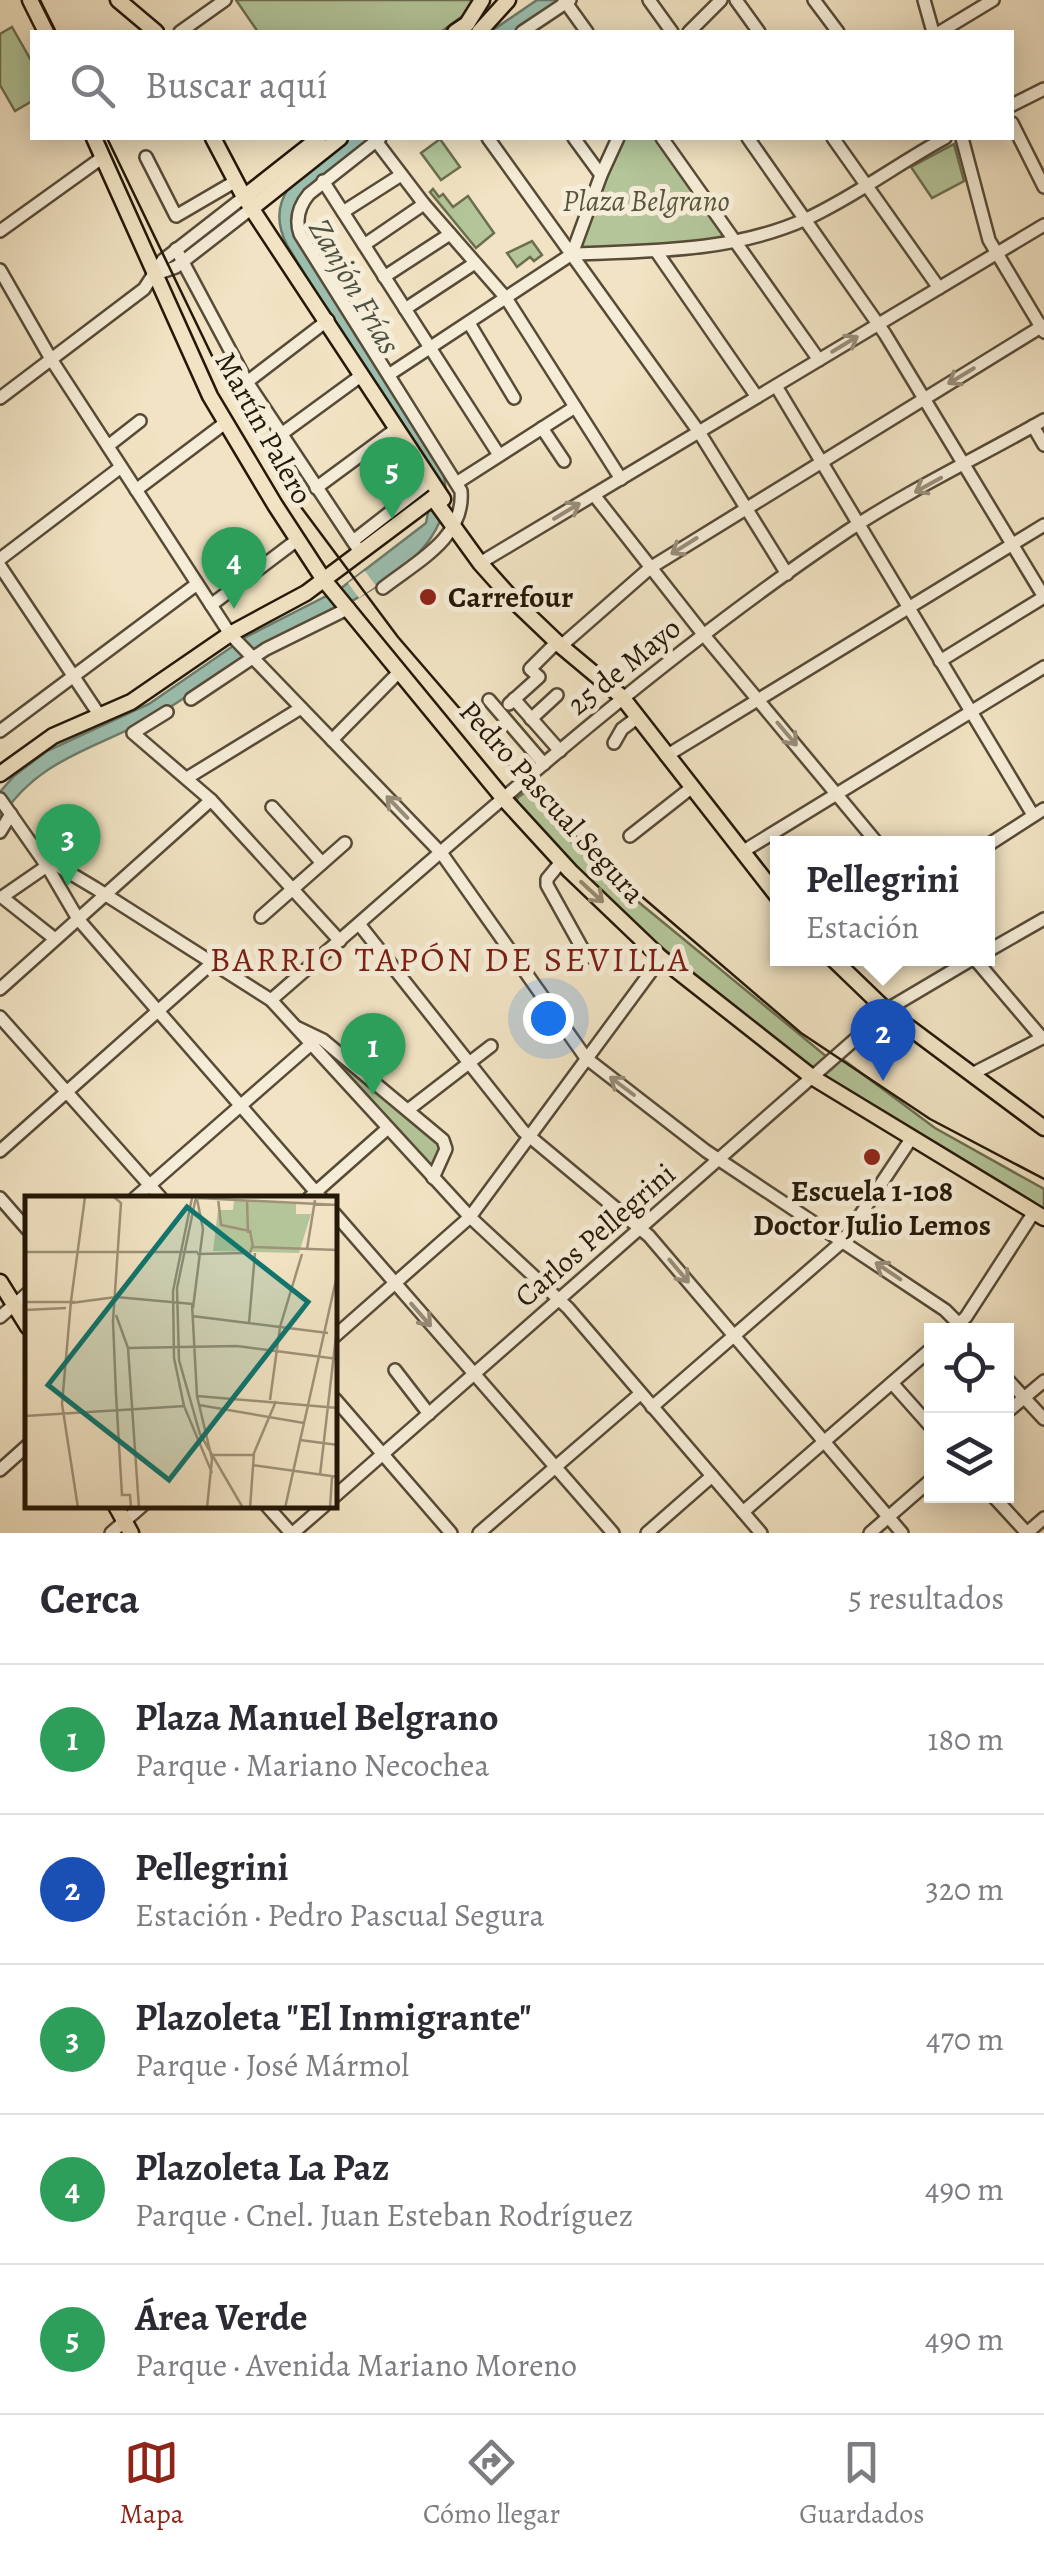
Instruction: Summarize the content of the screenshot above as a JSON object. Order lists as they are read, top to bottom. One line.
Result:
{"streets":{"main road":["Martín Palero","Pedro Pascual Segura"],"street":["25 de Mayo","Carlos Pellegrini"]},"crossings":[["Martín Palero","Pedro Pascual Segura"],["25 de Mayo","Pedro Pascual Segura"],["Pedro Pascual Segura","Carlos Pellegrini"]],"districts":["BARRIO TAPÓN DE SEVILLA"],"water":["Zanjón Frías"],"parks":["Plaza Belgrano"],"places":["Carrefour","Escuela 1-108 Doctor Julio Lemos"],"page":{"search":"Buscar aquí","pins":["5","4","3","2","1"],"popup":["Pellegrini","Estación"],"heading":["Cerca","5 resultados"],"list":[{"mark":"1","name":"Plaza Manuel Belgrano","note":"Parque · Mariano Necochea","value":"180 m"},{"mark":"2","name":"Pellegrini","note":"Estación · Pedro Pascual Segura","value":"320 m"},{"mark":"3","name":"Plazoleta \"El Inmigrante\"","note":"Parque · José Mármol","value":"470 m"},{"mark":"4","name":"Plazoleta La Paz","note":"Parque · Cnel. Juan Esteban Rodríguez","value":"490 m"},{"mark":"5","name":"Área Verde","note":"Parque · Avenida Mariano Moreno","value":"490 m"}],"nav":["Mapa","Cómo llegar","Guardados"]}}
